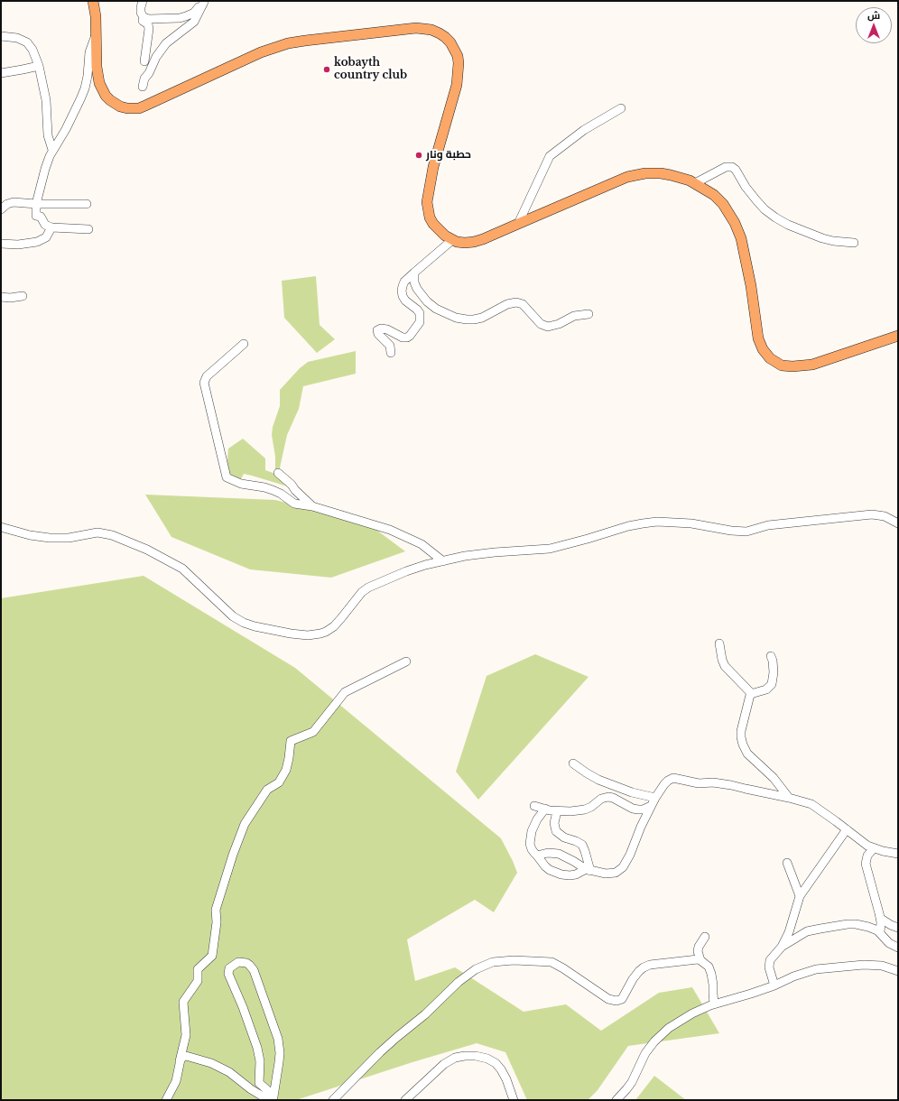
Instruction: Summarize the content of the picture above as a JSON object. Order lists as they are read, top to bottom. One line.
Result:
{"places":["kobayth country club","حطبة ونار"],"north":"top"}
